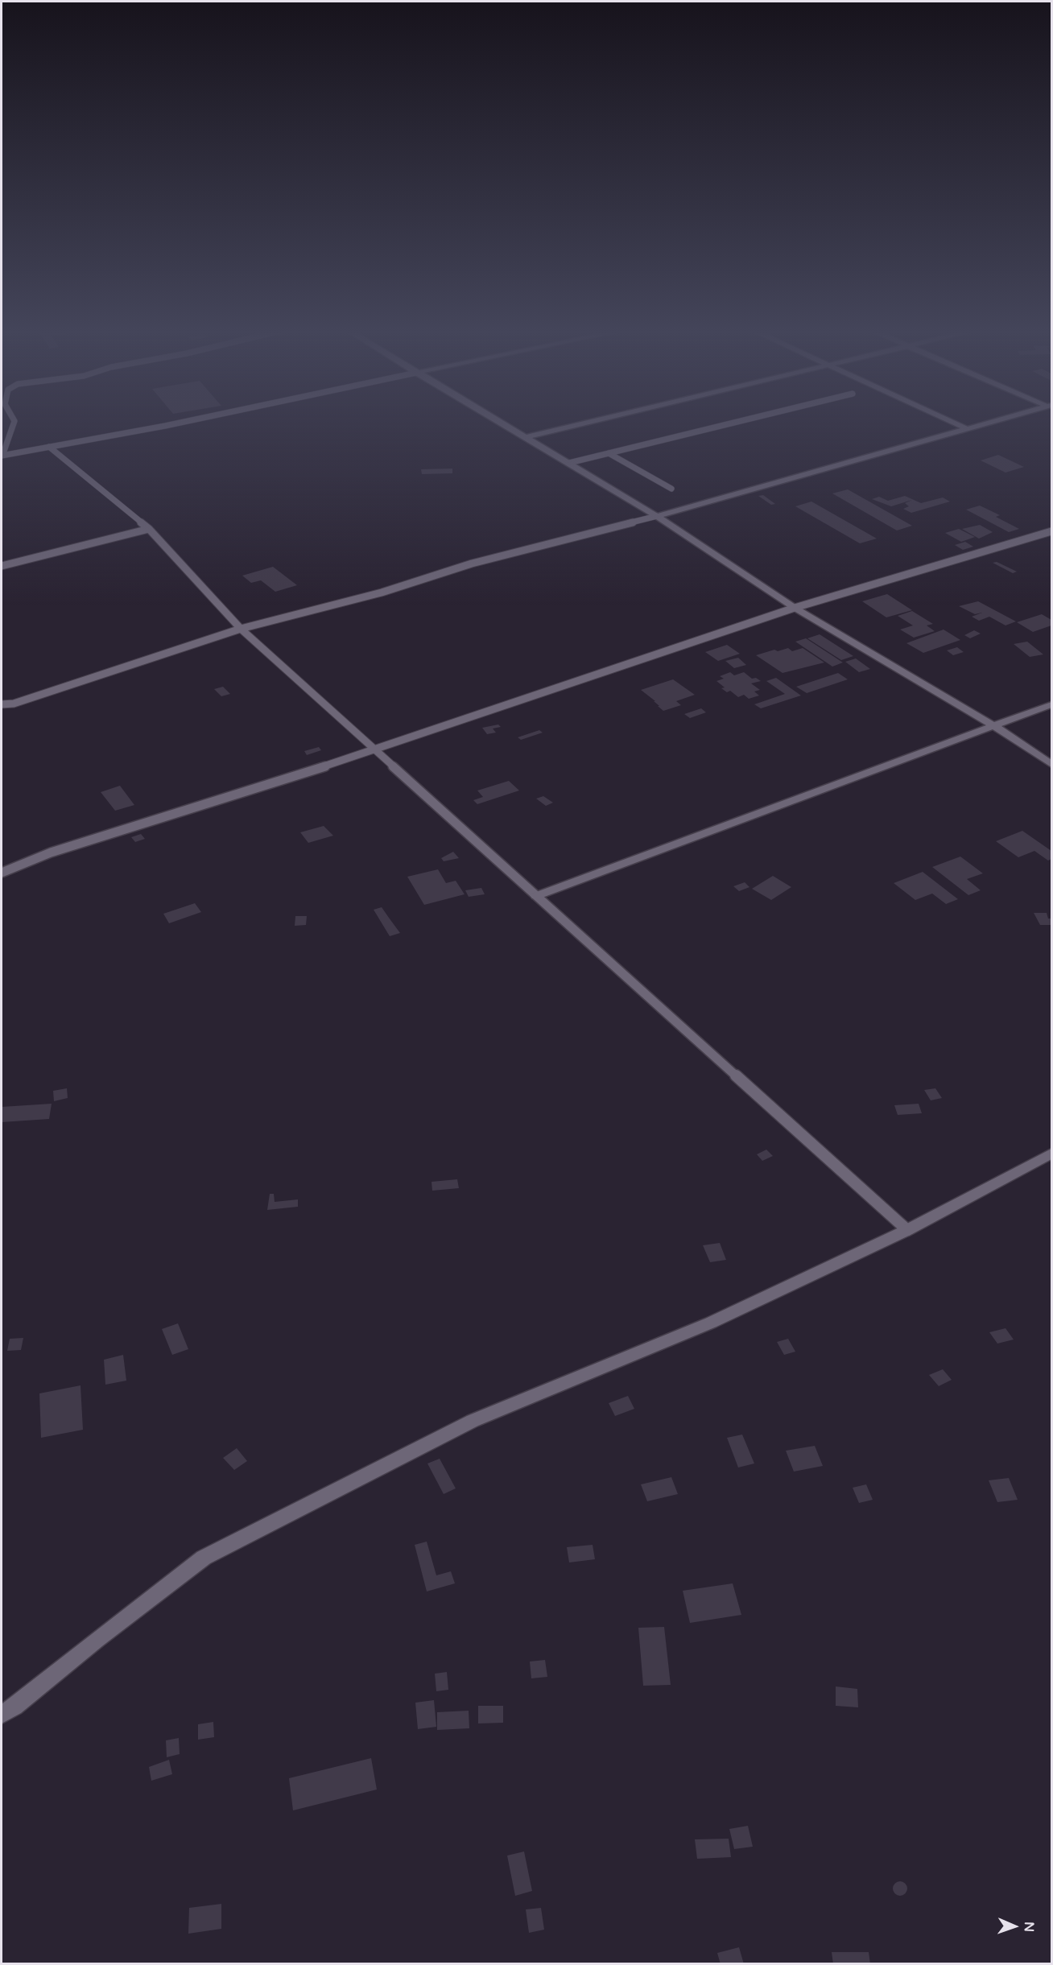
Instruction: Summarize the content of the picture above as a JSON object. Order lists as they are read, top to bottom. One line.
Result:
{"north":"right"}
